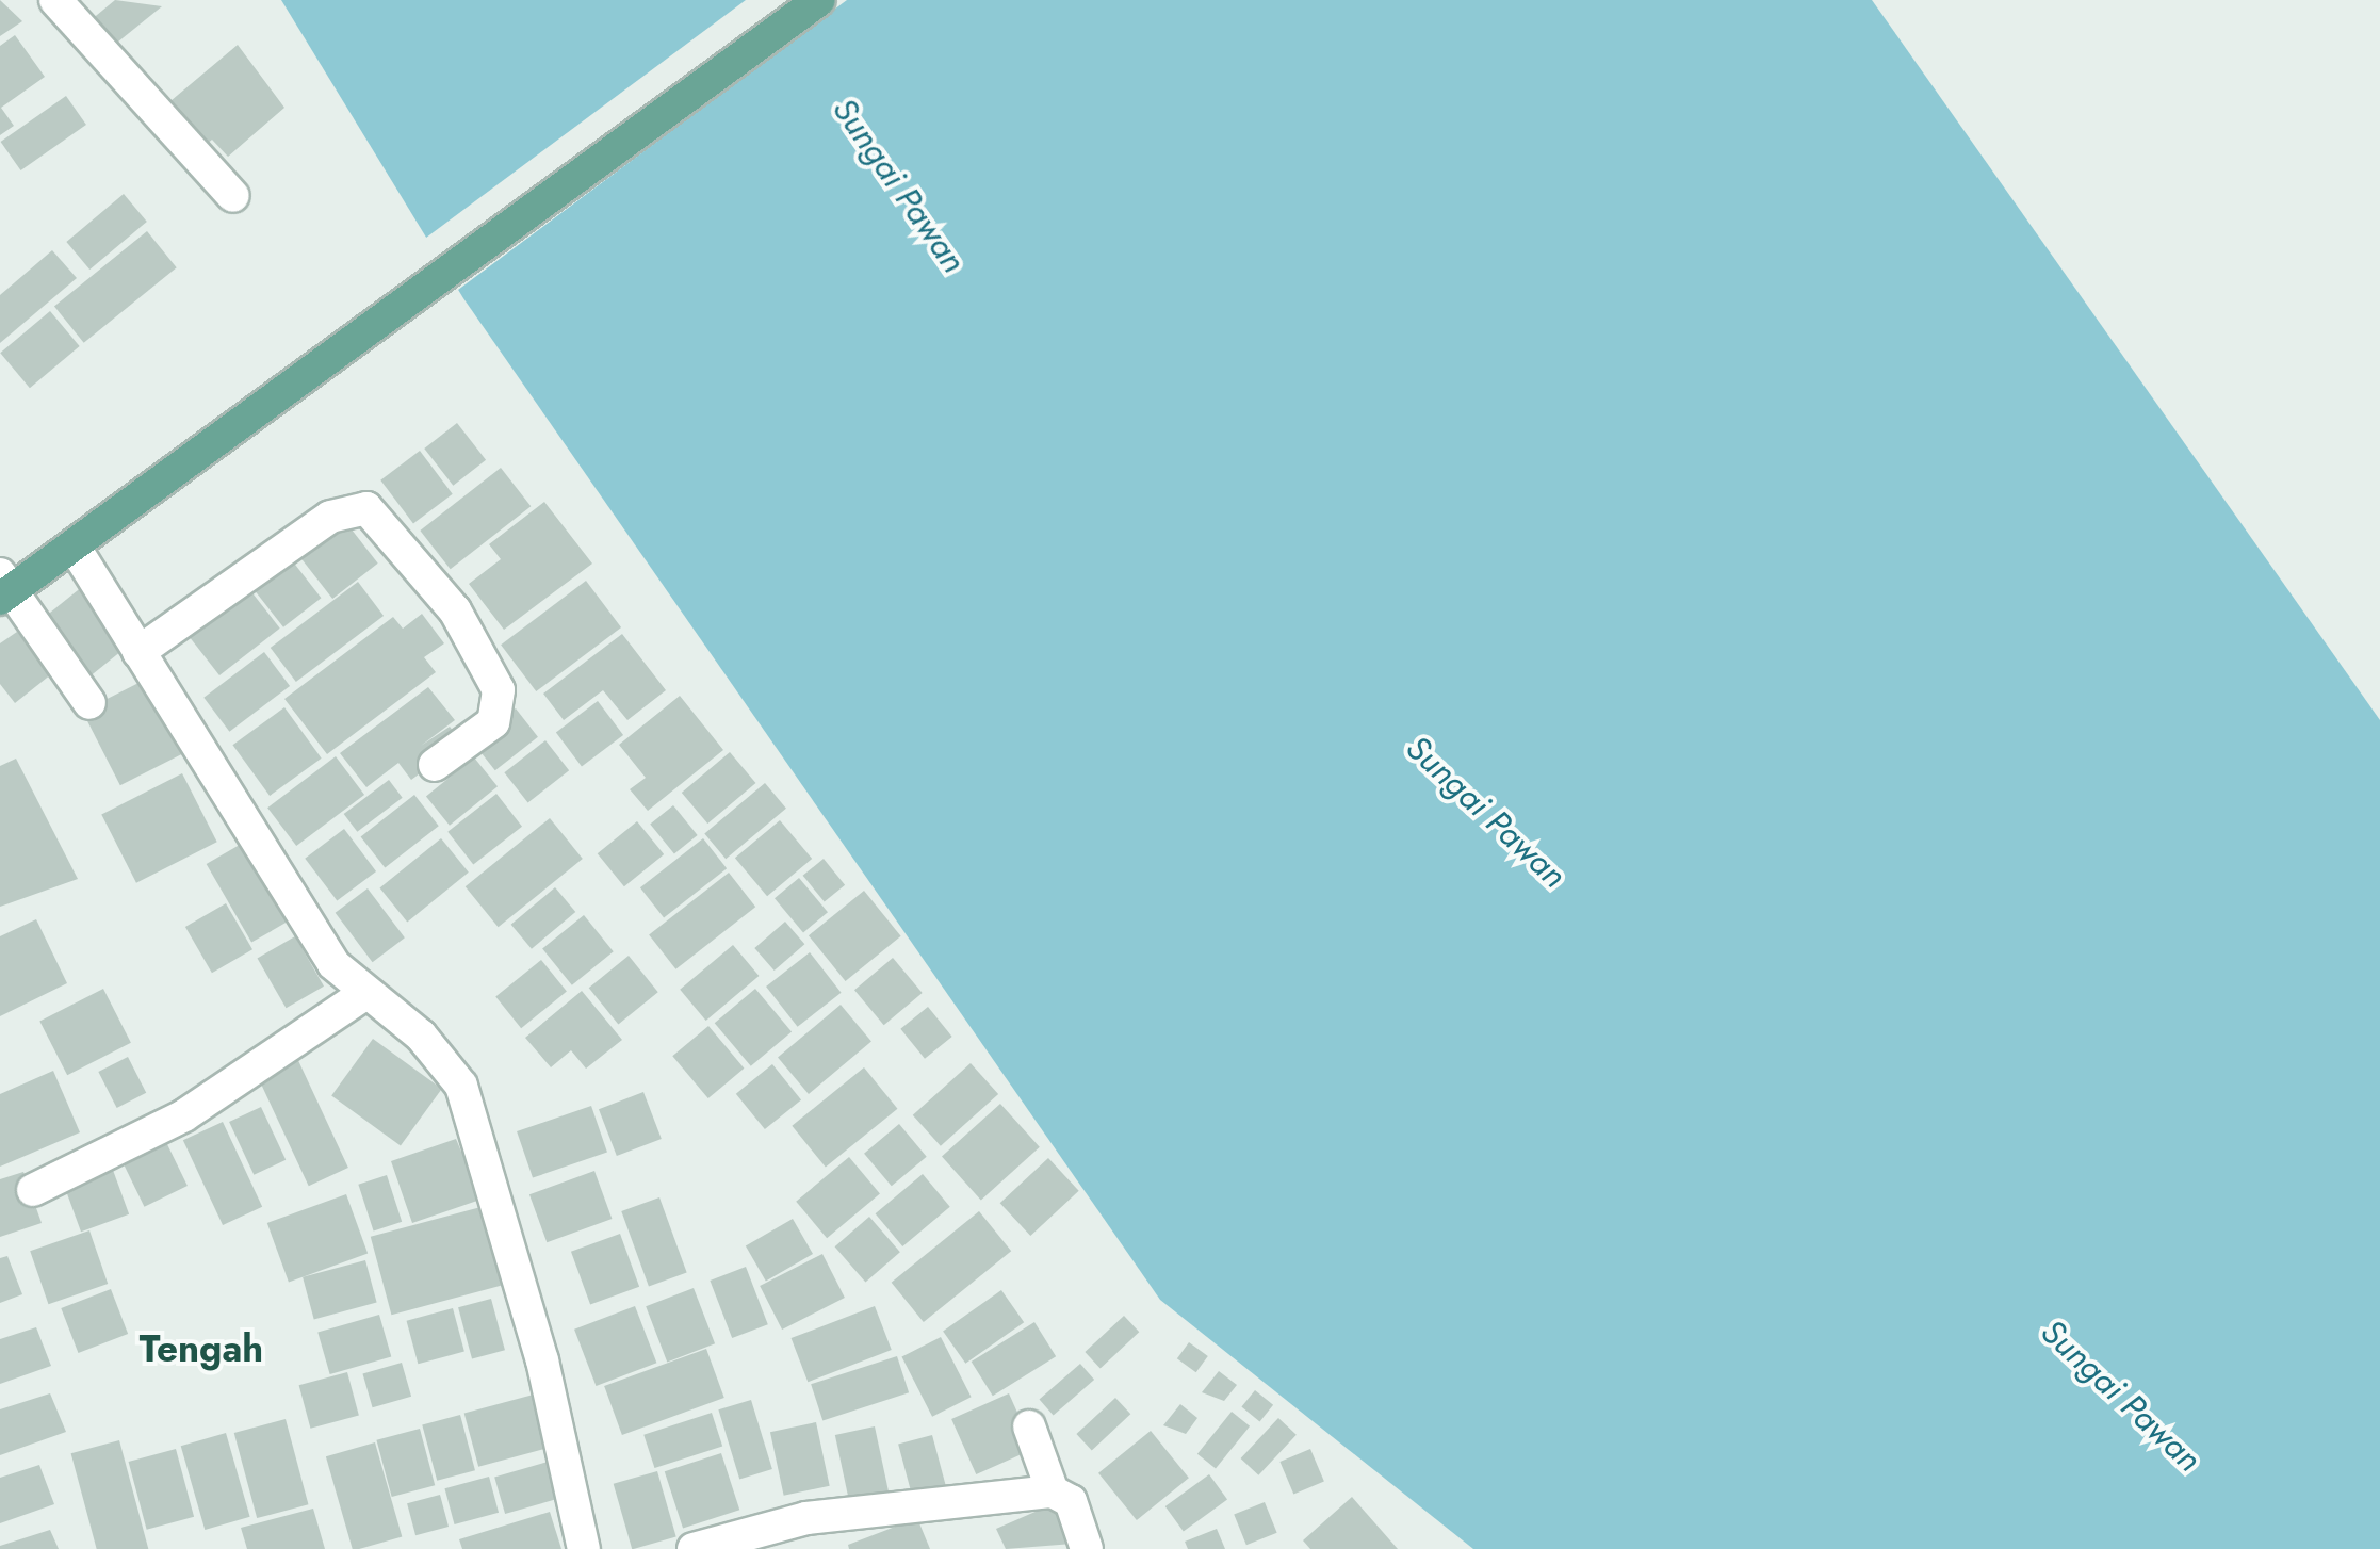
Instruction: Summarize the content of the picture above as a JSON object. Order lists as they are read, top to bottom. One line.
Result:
{"districts":["Tengah"],"water":["Sungai Pawan"]}
